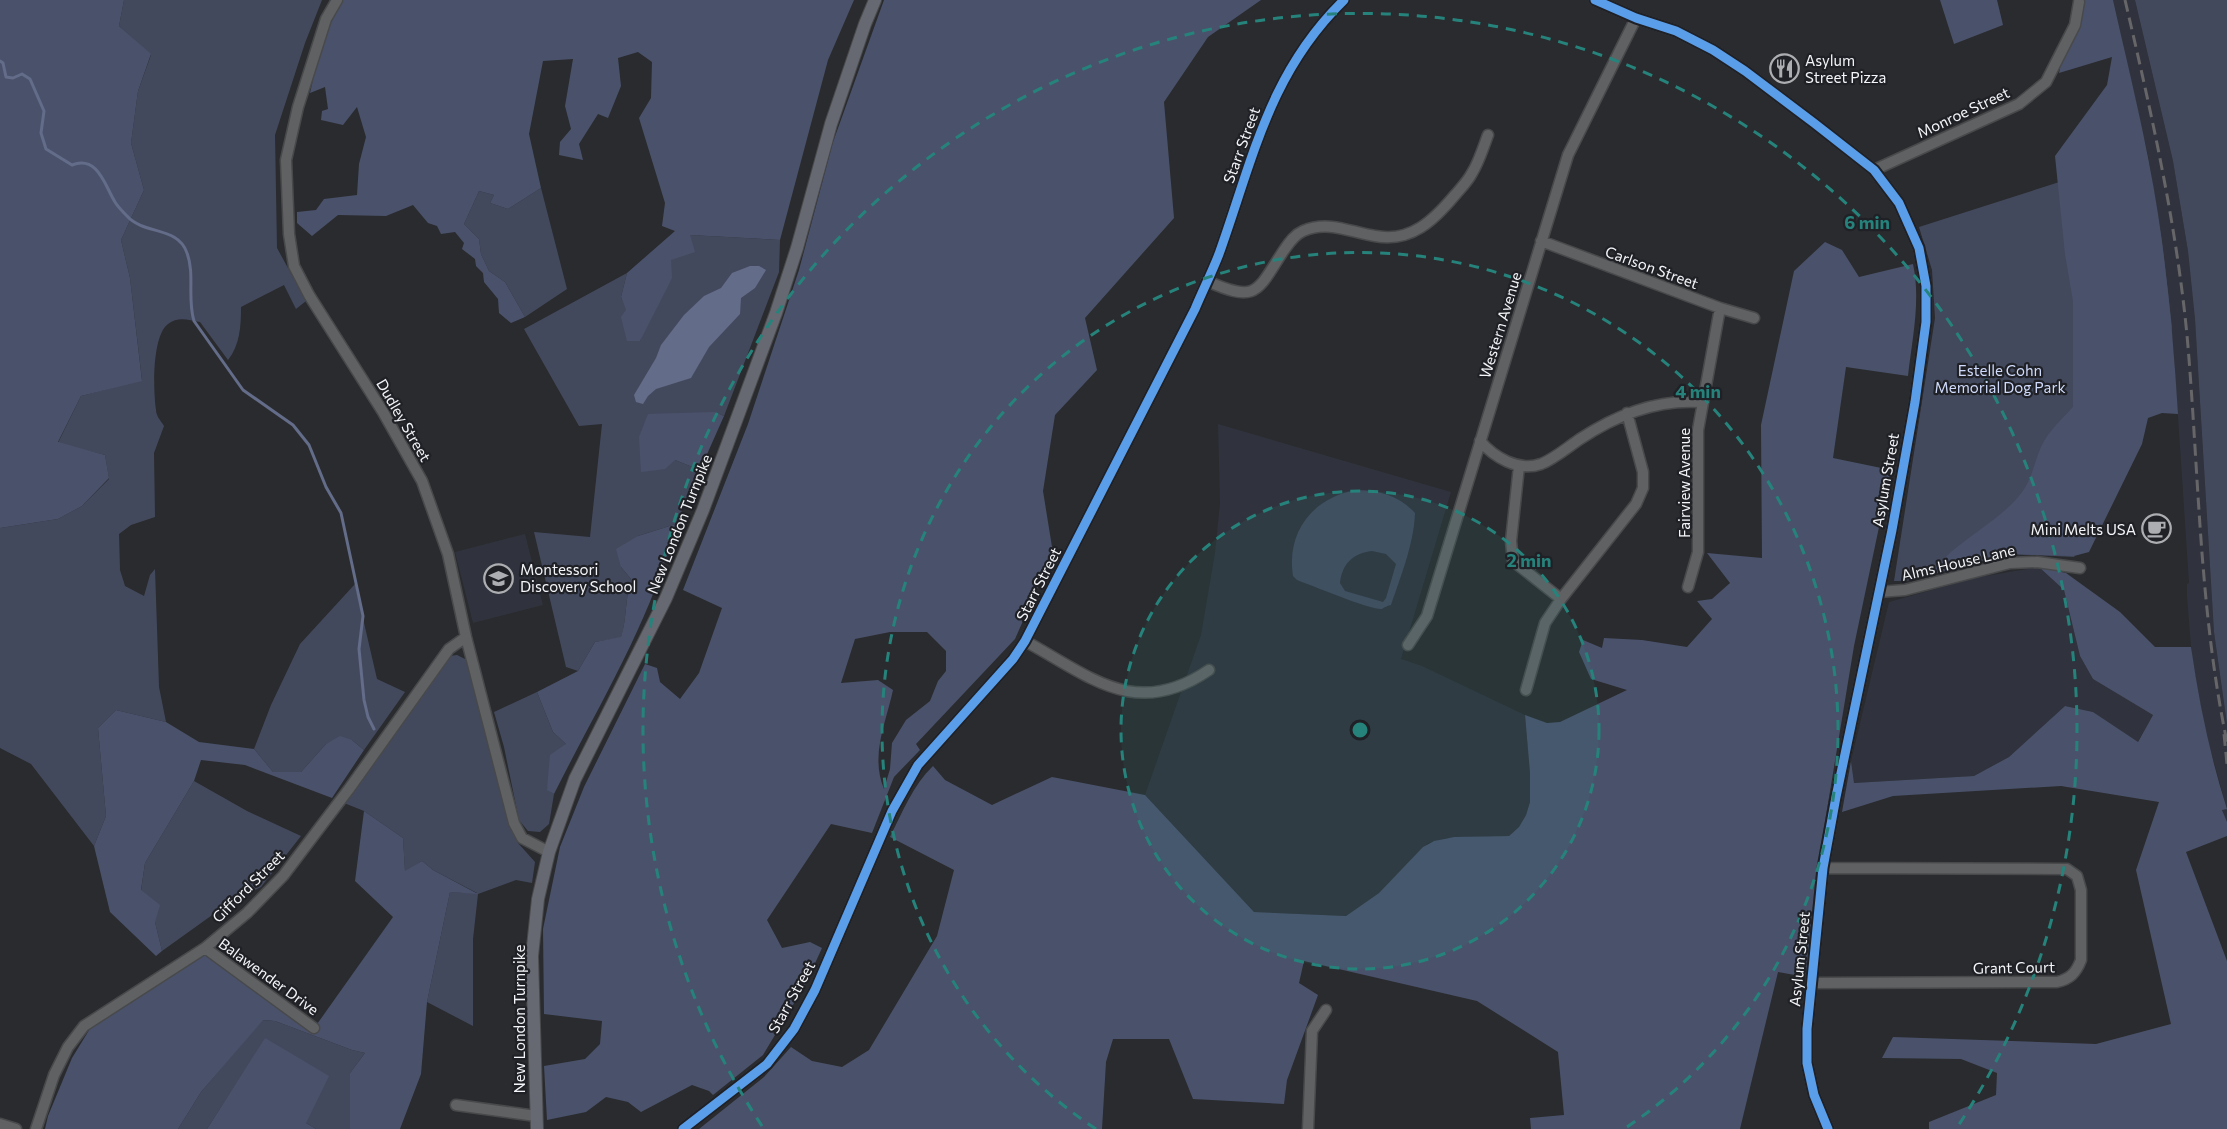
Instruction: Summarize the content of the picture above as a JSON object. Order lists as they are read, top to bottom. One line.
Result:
{"streets":{"main road":["New London Turnpike"],"street":["Monroe Street","Starr Street","Carlson Street","Western Avenue","Dudley Street","Asylum Street","Fairview Avenue","Alms House Lane","Gifford Street","Grant Court","Balawender Drive"]},"crossings":[["Monroe Street","Asylum Street"],["Carlson Street","Western Avenue"],["Carlson Street","Fairview Avenue"],["Western Avenue","Asylum Street"],["Dudley Street","New London Turnpike"],["Dudley Street","Gifford Street"],["Asylum Street","Alms House Lane"],["Asylum Street","Grant Court"],["Gifford Street","Balawender Drive"]],"parks":["Estelle Cohn Memorial Dog Park"],"places":{"restaurant":["Asylum Street Pizza"],"cafe":["Mini Melts USA"],"school or university":["Montessori Discovery School"]},"rings":["6 min","4 min","2 min"]}
